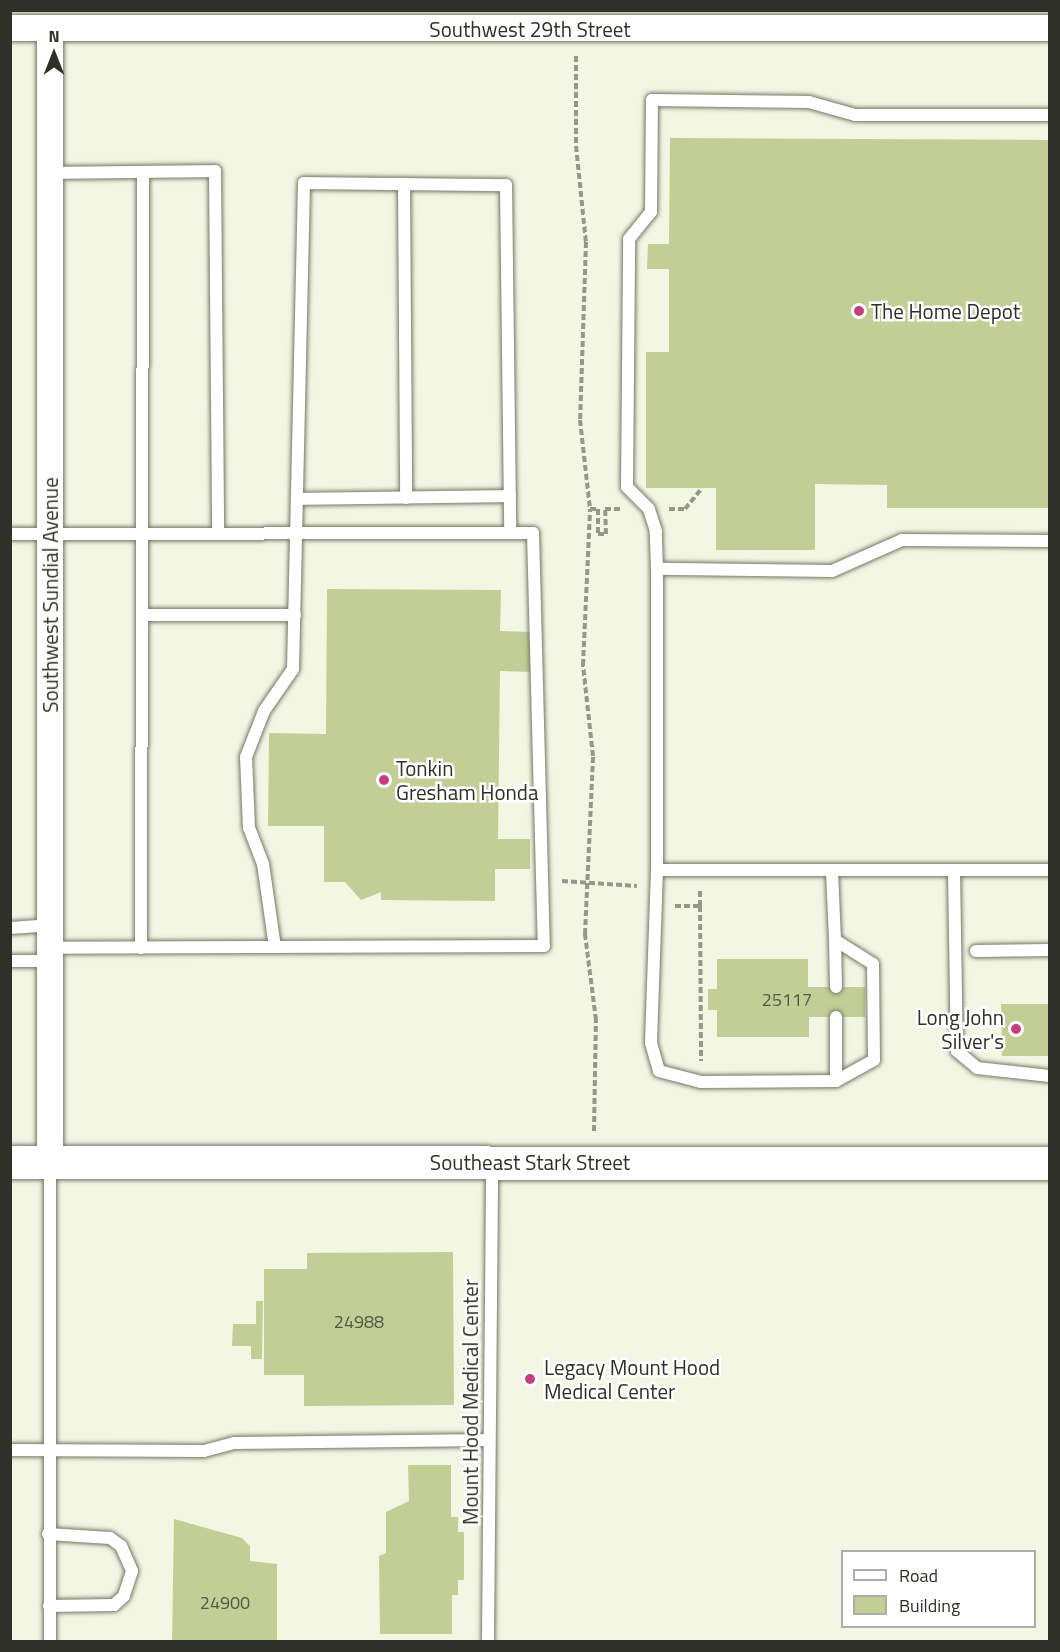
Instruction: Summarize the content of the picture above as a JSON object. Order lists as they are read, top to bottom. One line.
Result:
{"streets":{"main road":["Southeast Stark Street"],"street":["Southwest 29th Street","Southwest Sundial Avenue"],"lane":["Mount Hood Medical Center"]},"crossings":[["Southwest 29th Street","Southwest Sundial Avenue"],["Southwest Sundial Avenue","Southeast Stark Street"],["Southeast Stark Street","Mount Hood Medical Center"]],"places":["The Home Depot","Tonkin Gresham Honda","Long John Silver's","Legacy Mount Hood Medical Center"],"house_numbers":["25117","24988","24900"],"legend":["Road","Building"],"north":"top"}
